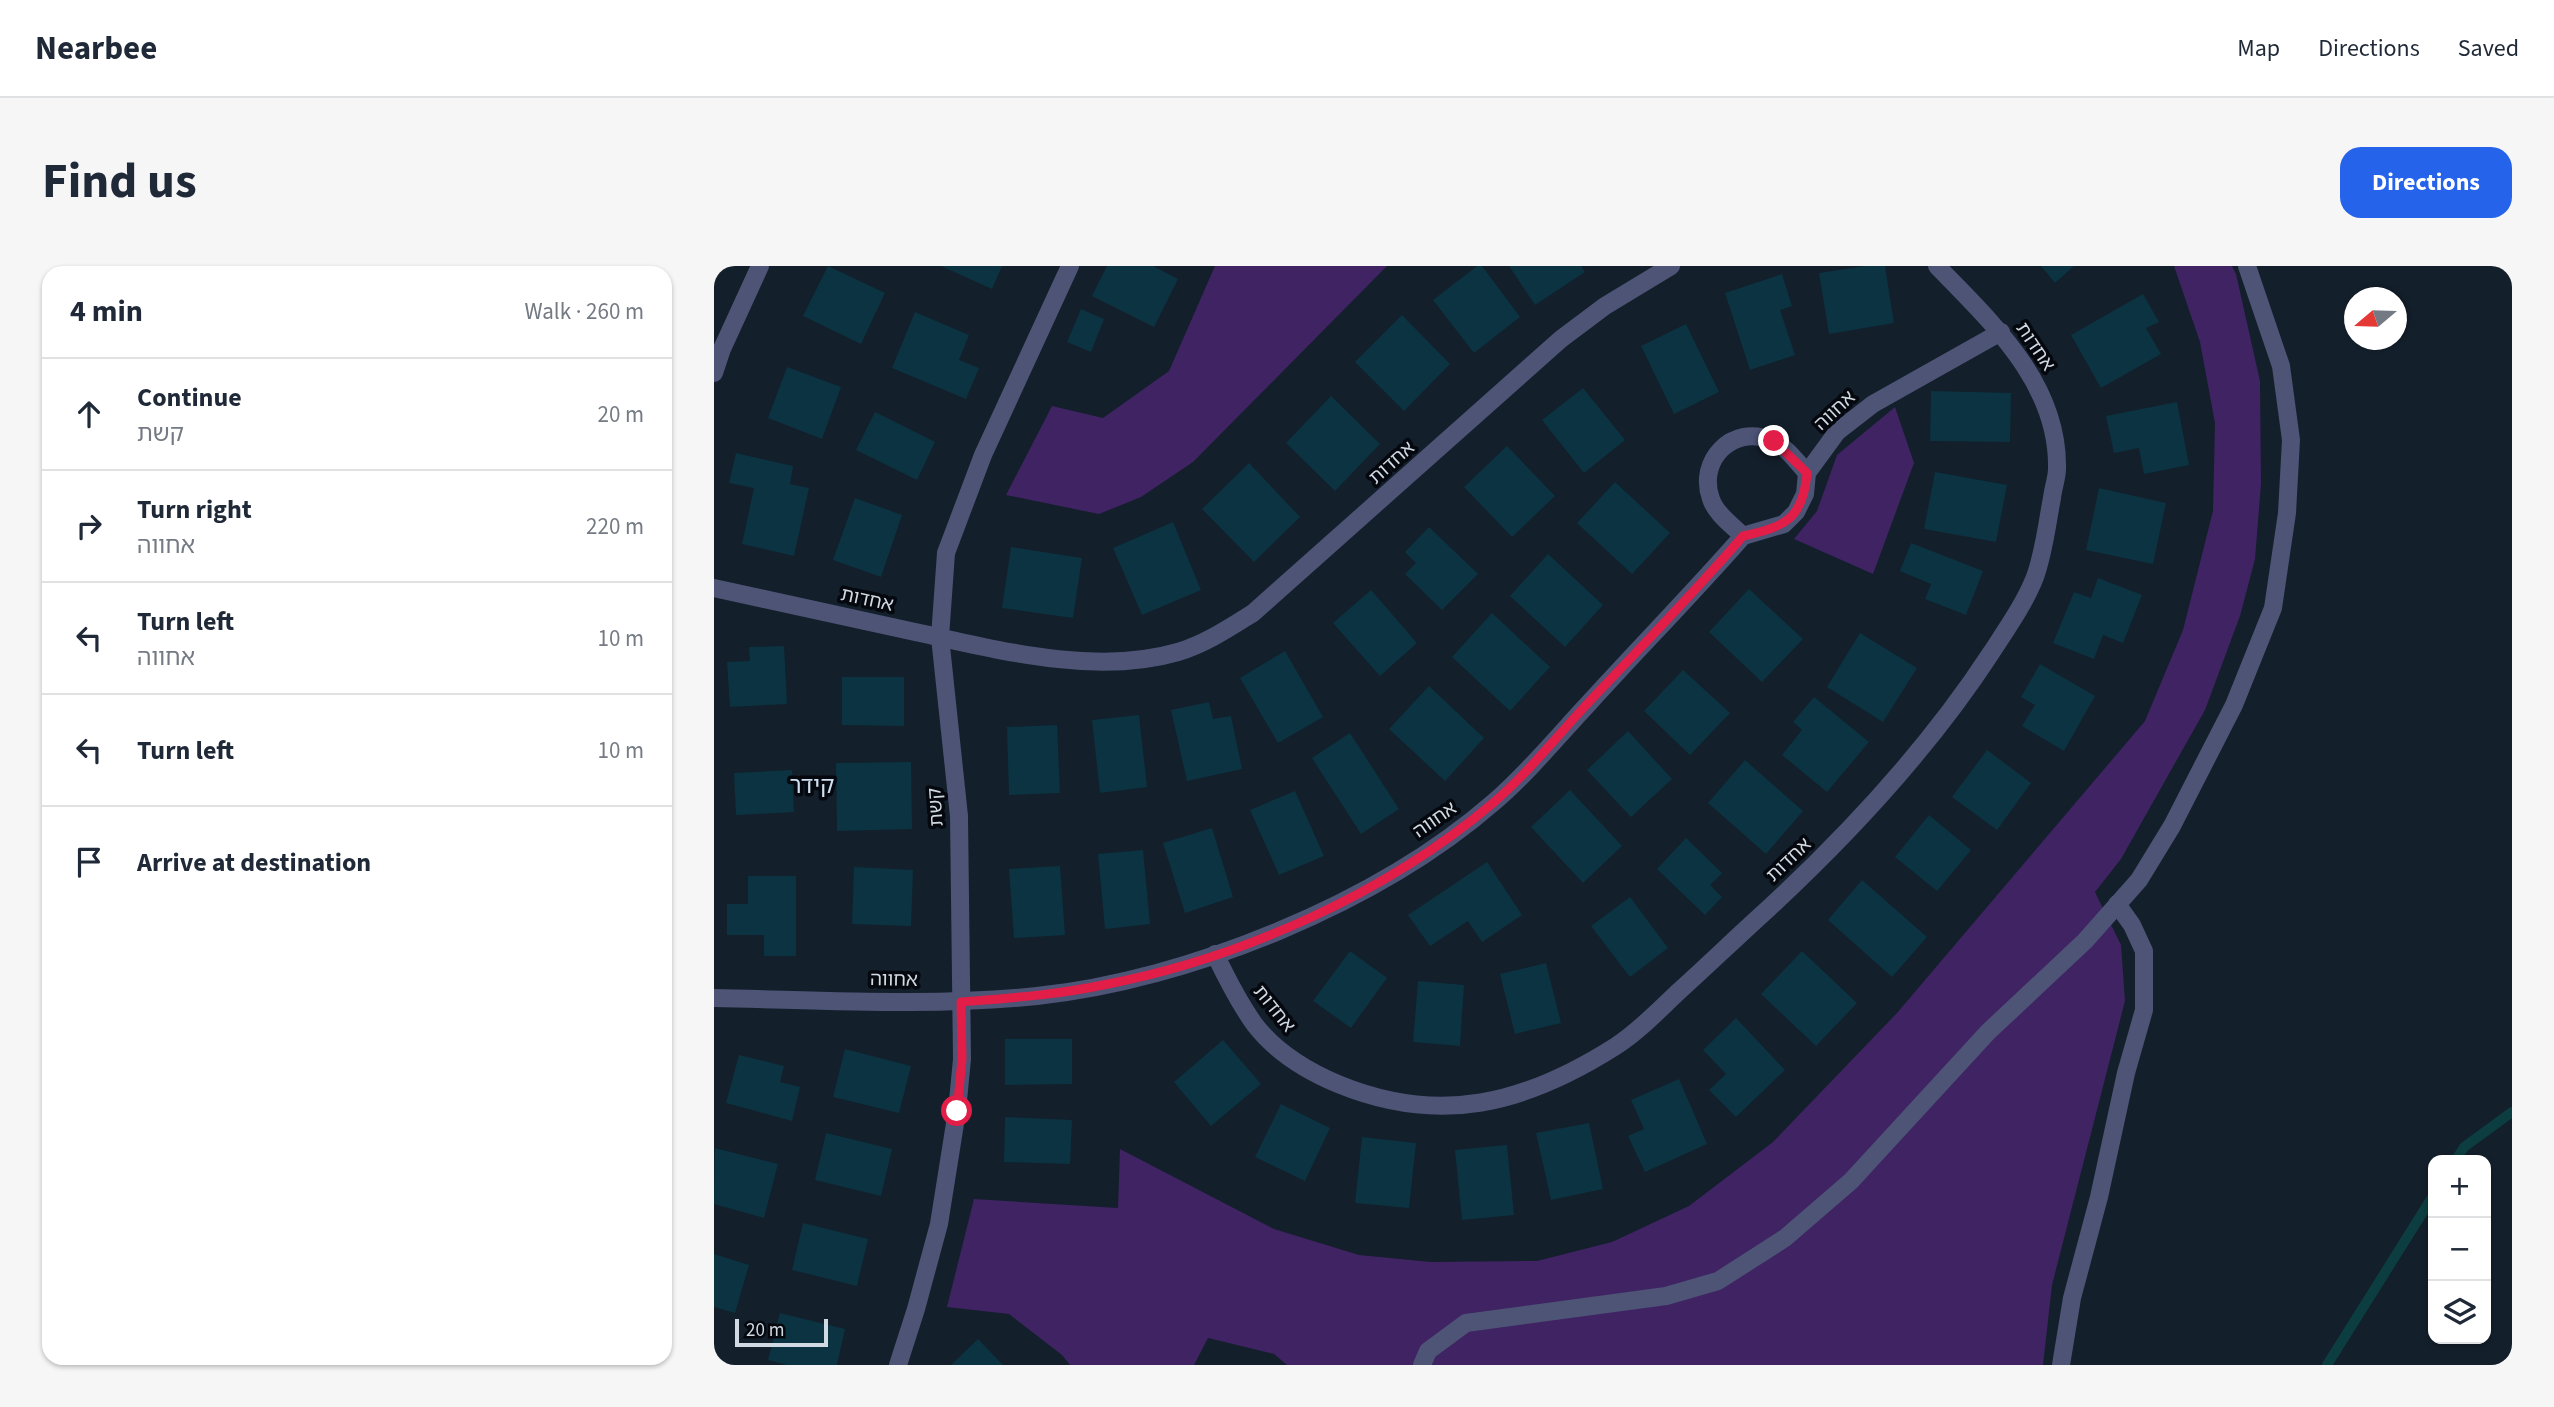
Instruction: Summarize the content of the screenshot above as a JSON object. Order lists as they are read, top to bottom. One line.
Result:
{"streets":{"street":["אחדות","אחווה","קשת"]},"crossings":[["אחדות","אחווה"],["אחדות","קשת"],["אחווה","קשת"]],"districts":["קידר"],"scale_bar":"20 m","north":"left","page":{"header":"Nearbee","nav":["Map","Directions","Saved"],"title":"Find us","buttons":"Directions","heading":["4 min","Walk · 260 m"],"list":[["Continue","קשת","20 m"],["Turn right","אחווה","220 m"],["Turn left","אחווה","10 m"],["Turn left","10 m"],"Arrive at destination"],"map_buttons":["+","−"],"scale":"20 m"}}
